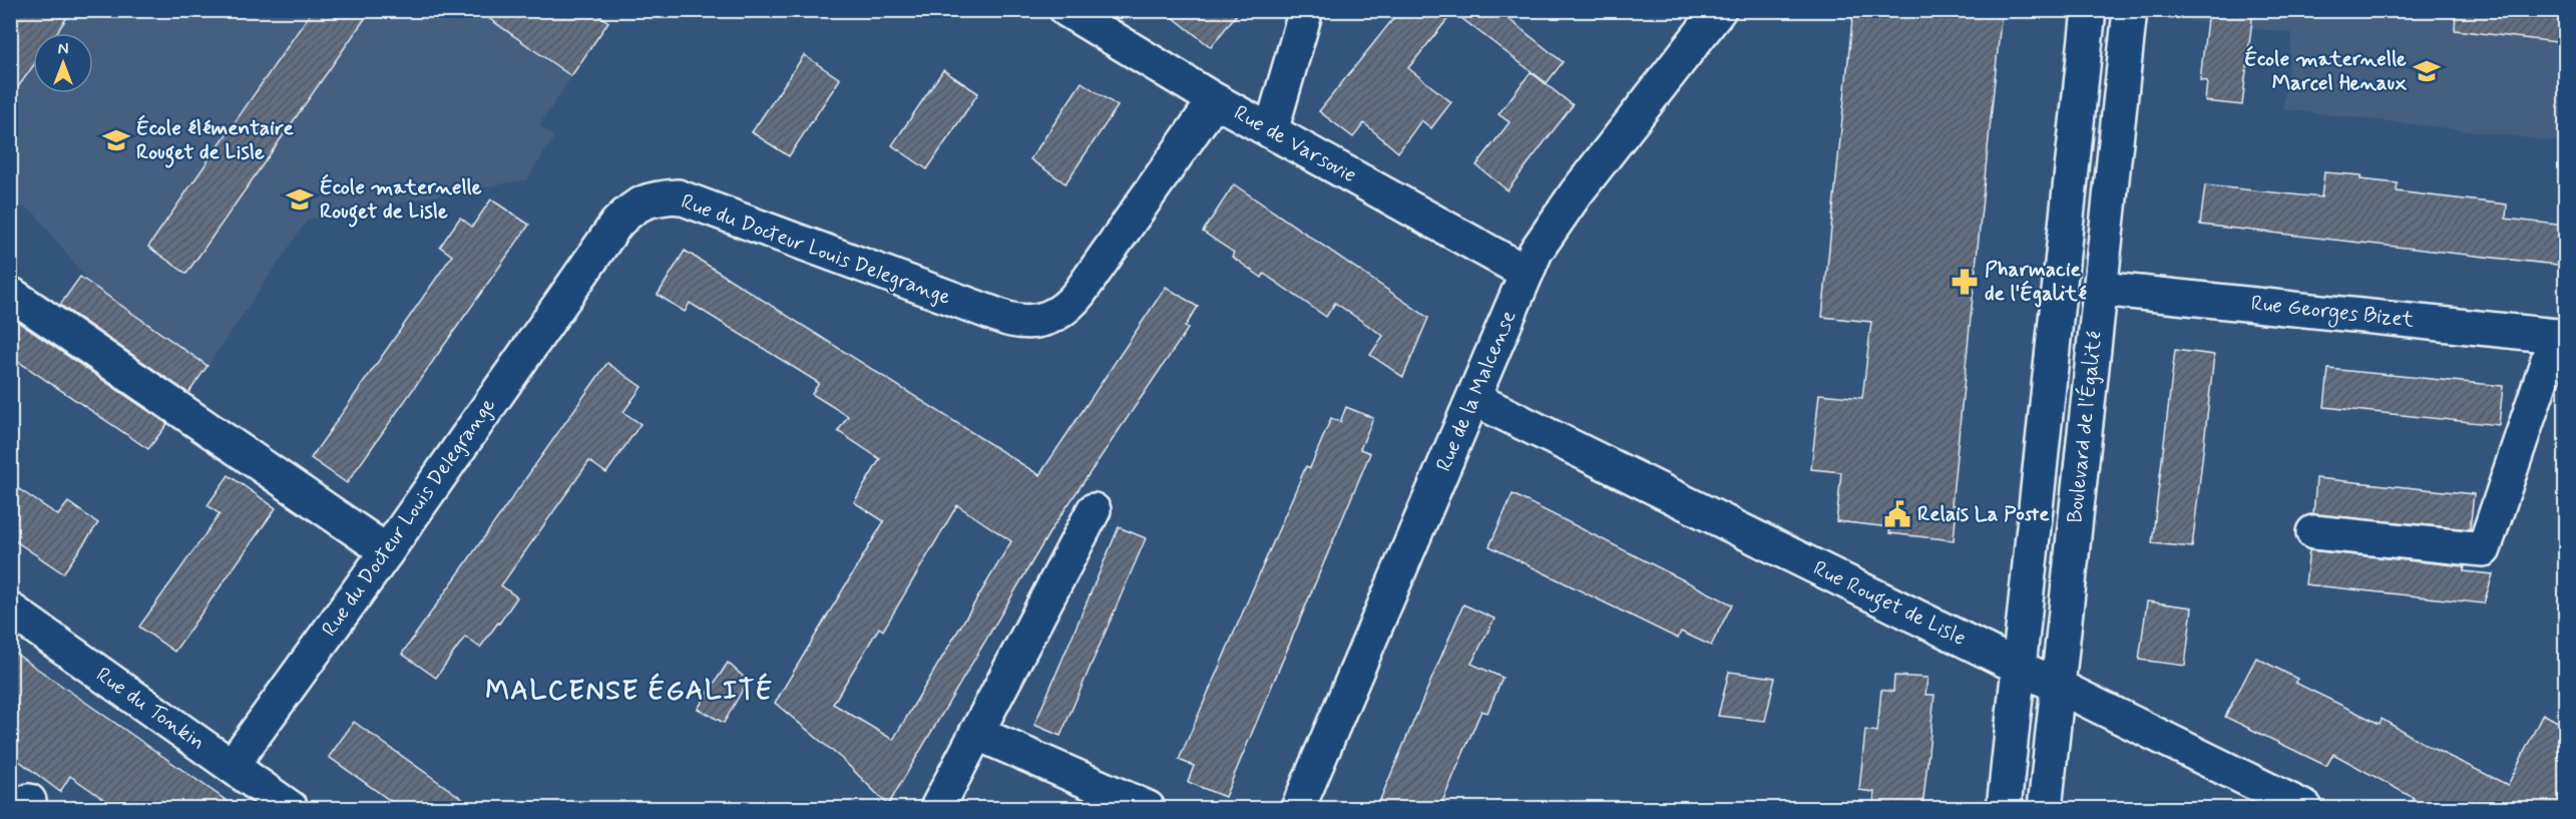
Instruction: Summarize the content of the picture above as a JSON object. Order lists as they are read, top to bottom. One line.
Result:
{"streets":{"street":["Rue de Varsovie","Rue du Docteur Louis Delegrange","Rue Georges Bizet","Rue de la Malcense","Boulevard de l'Égalité","Rue Rouget de Lisle","Rue du Tonkin"]},"crossings":[["Rue de Varsovie","Rue du Docteur Louis Delegrange"],["Rue de Varsovie","Rue de la Malcense"],["Rue du Docteur Louis Delegrange","Rue du Tonkin"],["Rue Georges Bizet","Boulevard de l'Égalité"],["Rue de la Malcense","Rue Rouget de Lisle"],["Boulevard de l'Égalité","Rue Rouget de Lisle"]],"districts":["MALCENSE ÉGALITÉ"],"places":{"school or university":["École maternelle Marcel Henaux","École élémentaire Rouget de Lisle","École maternelle Rouget de Lisle"],"pharmacy":["Pharmacie de l'Égalité"],"public building":["Relais La Poste"]},"north":"top"}
